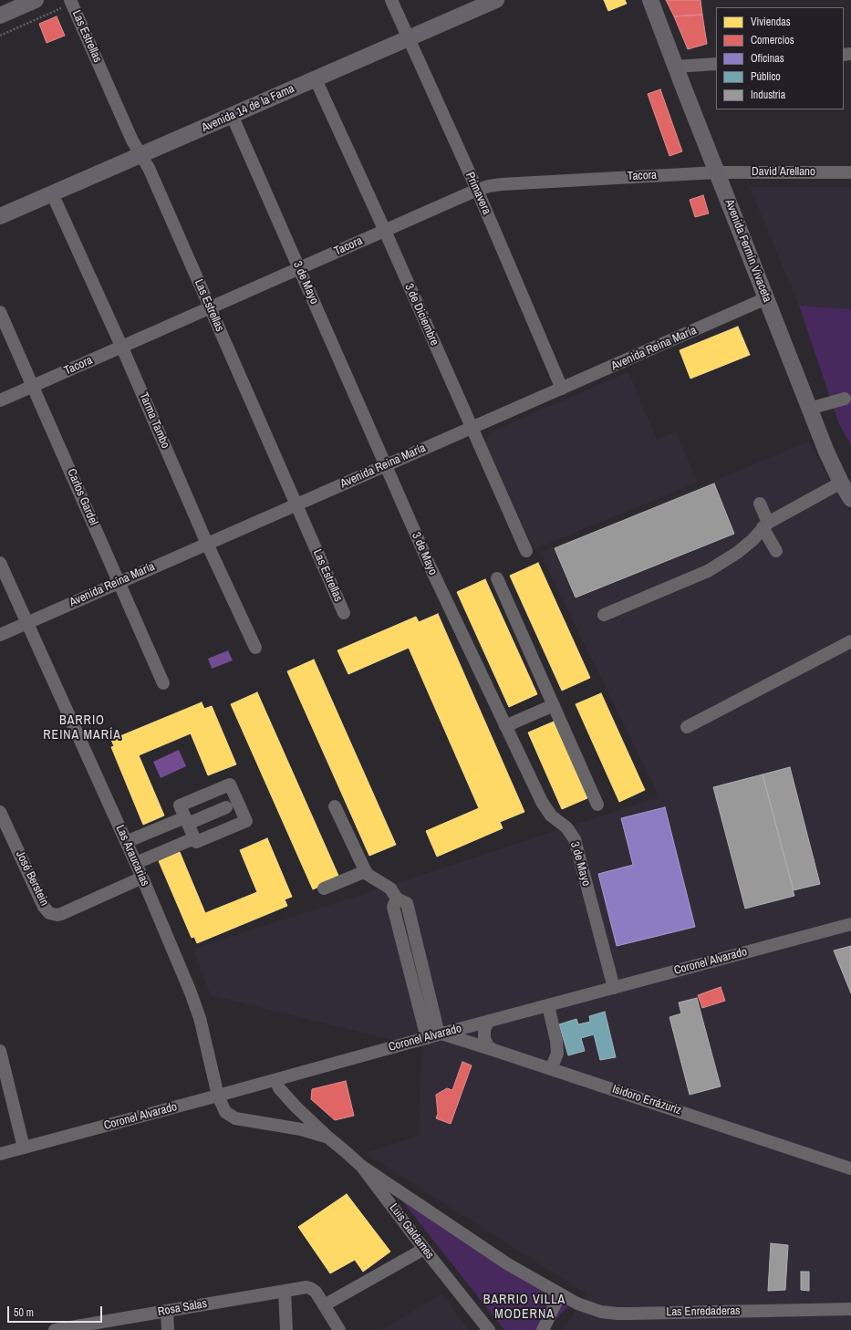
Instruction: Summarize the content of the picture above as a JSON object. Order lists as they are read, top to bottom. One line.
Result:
{"streets":{"main road":["Avenida 14 de la Fama","Avenida Fermín Vivaceta"],"street":["Las Estrellas","David Arellano","Tacora","Primavera","3 de Mayo","3 de Diciembre","Avenida Reina María","Tarma Tambo","Carlos Gardel","Las Araucarias","José Berstein","Coronel Alvarado","Isidoro Errázuriz","Luis Galdames","Rosa Salas","Las Enredaderas"]},"crossings":[["Las Estrellas","Avenida 14 de la Fama"],["Las Estrellas","Tacora"],["Las Estrellas","Avenida Reina María"],["Avenida 14 de la Fama","Primavera"],["Avenida 14 de la Fama","3 de Mayo"],["Avenida 14 de la Fama","3 de Diciembre"],["Avenida 14 de la Fama","Tarma Tambo"],["David Arellano","Tacora"],["David Arellano","Avenida Fermín Vivaceta"],["Tacora","Primavera"],["Tacora","Avenida Fermín Vivaceta"],["Tacora","3 de Mayo"],["Tacora","3 de Diciembre"],["Tacora","Tarma Tambo"],["Tacora","Carlos Gardel"],["Primavera","Avenida Reina María"],["Avenida Fermín Vivaceta","Avenida Reina María"],["3 de Mayo","Avenida Reina María"],["3 de Mayo","Coronel Alvarado"],["3 de Diciembre","Avenida Reina María"],["Avenida Reina María","Tarma Tambo"],["Avenida Reina María","Carlos Gardel"],["Avenida Reina María","Las Araucarias"],["Las Araucarias","José Berstein"],["Las Araucarias","Coronel Alvarado"],["Las Araucarias","Luis Galdames"],["Coronel Alvarado","Isidoro Errázuriz"],["Coronel Alvarado","Luis Galdames"],["Luis Galdames","Las Enredaderas"]],"districts":["BARRIO REINA MARÍA","BARRIO VILLA MODERNA"],"legend":["Viviendas","Comercios","Oficinas","Público","Industria"],"scale_bar":"50 m"}
